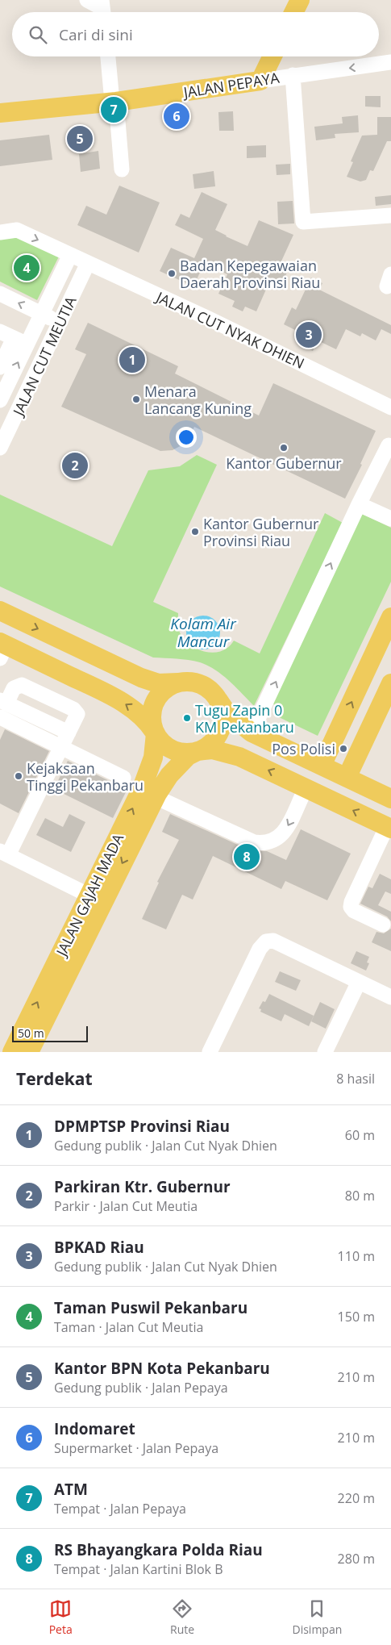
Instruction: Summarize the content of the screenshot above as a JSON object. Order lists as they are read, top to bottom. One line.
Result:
{"streets":{"main road":["JALAN PEPAYA","JALAN GAJAH MADA"],"street":["JALAN CUT NYAK DHIEN","JALAN CUT MEUTIA"]},"crossings":[["JALAN CUT NYAK DHIEN","JALAN CUT MEUTIA"]],"water":["Kolam Air Mancur"],"places":["Badan Kepegawaian Daerah Provinsi Riau","Menara Lancang Kuning","Kantor Gubernur","Kantor Gubernur Provinsi Riau","Tugu Zapin 0 KM Pekanbaru","Pos Polisi","Kejaksaan Tinggi Pekanbaru"],"scale_bar":"50 m","page":{"search":"Cari di sini","pins":["7","6","5","4","3","1","2","8"],"scale":"50 m","heading":["Terdekat","8 hasil"],"list":[{"mark":"1","name":"DPMPTSP Provinsi Riau","note":"Gedung publik · Jalan Cut Nyak Dhien","value":"60 m"},{"mark":"2","name":"Parkiran Ktr. Gubernur","note":"Parkir · Jalan Cut Meutia","value":"80 m"},{"mark":"3","name":"BPKAD Riau","note":"Gedung publik · Jalan Cut Nyak Dhien","value":"110 m"},{"mark":"4","name":"Taman Puswil Pekanbaru","note":"Taman · Jalan Cut Meutia","value":"150 m"},{"mark":"5","name":"Kantor BPN Kota Pekanbaru","note":"Gedung publik · Jalan Pepaya","value":"210 m"},{"mark":"6","name":"Indomaret","note":"Supermarket · Jalan Pepaya","value":"210 m"},{"mark":"7","name":"ATM","note":"Tempat · Jalan Pepaya","value":"220 m"},{"mark":"8","name":"RS Bhayangkara Polda Riau","note":"Tempat · Jalan Kartini Blok B","value":"280 m"}],"nav":["Peta","Rute","Disimpan"]}}
